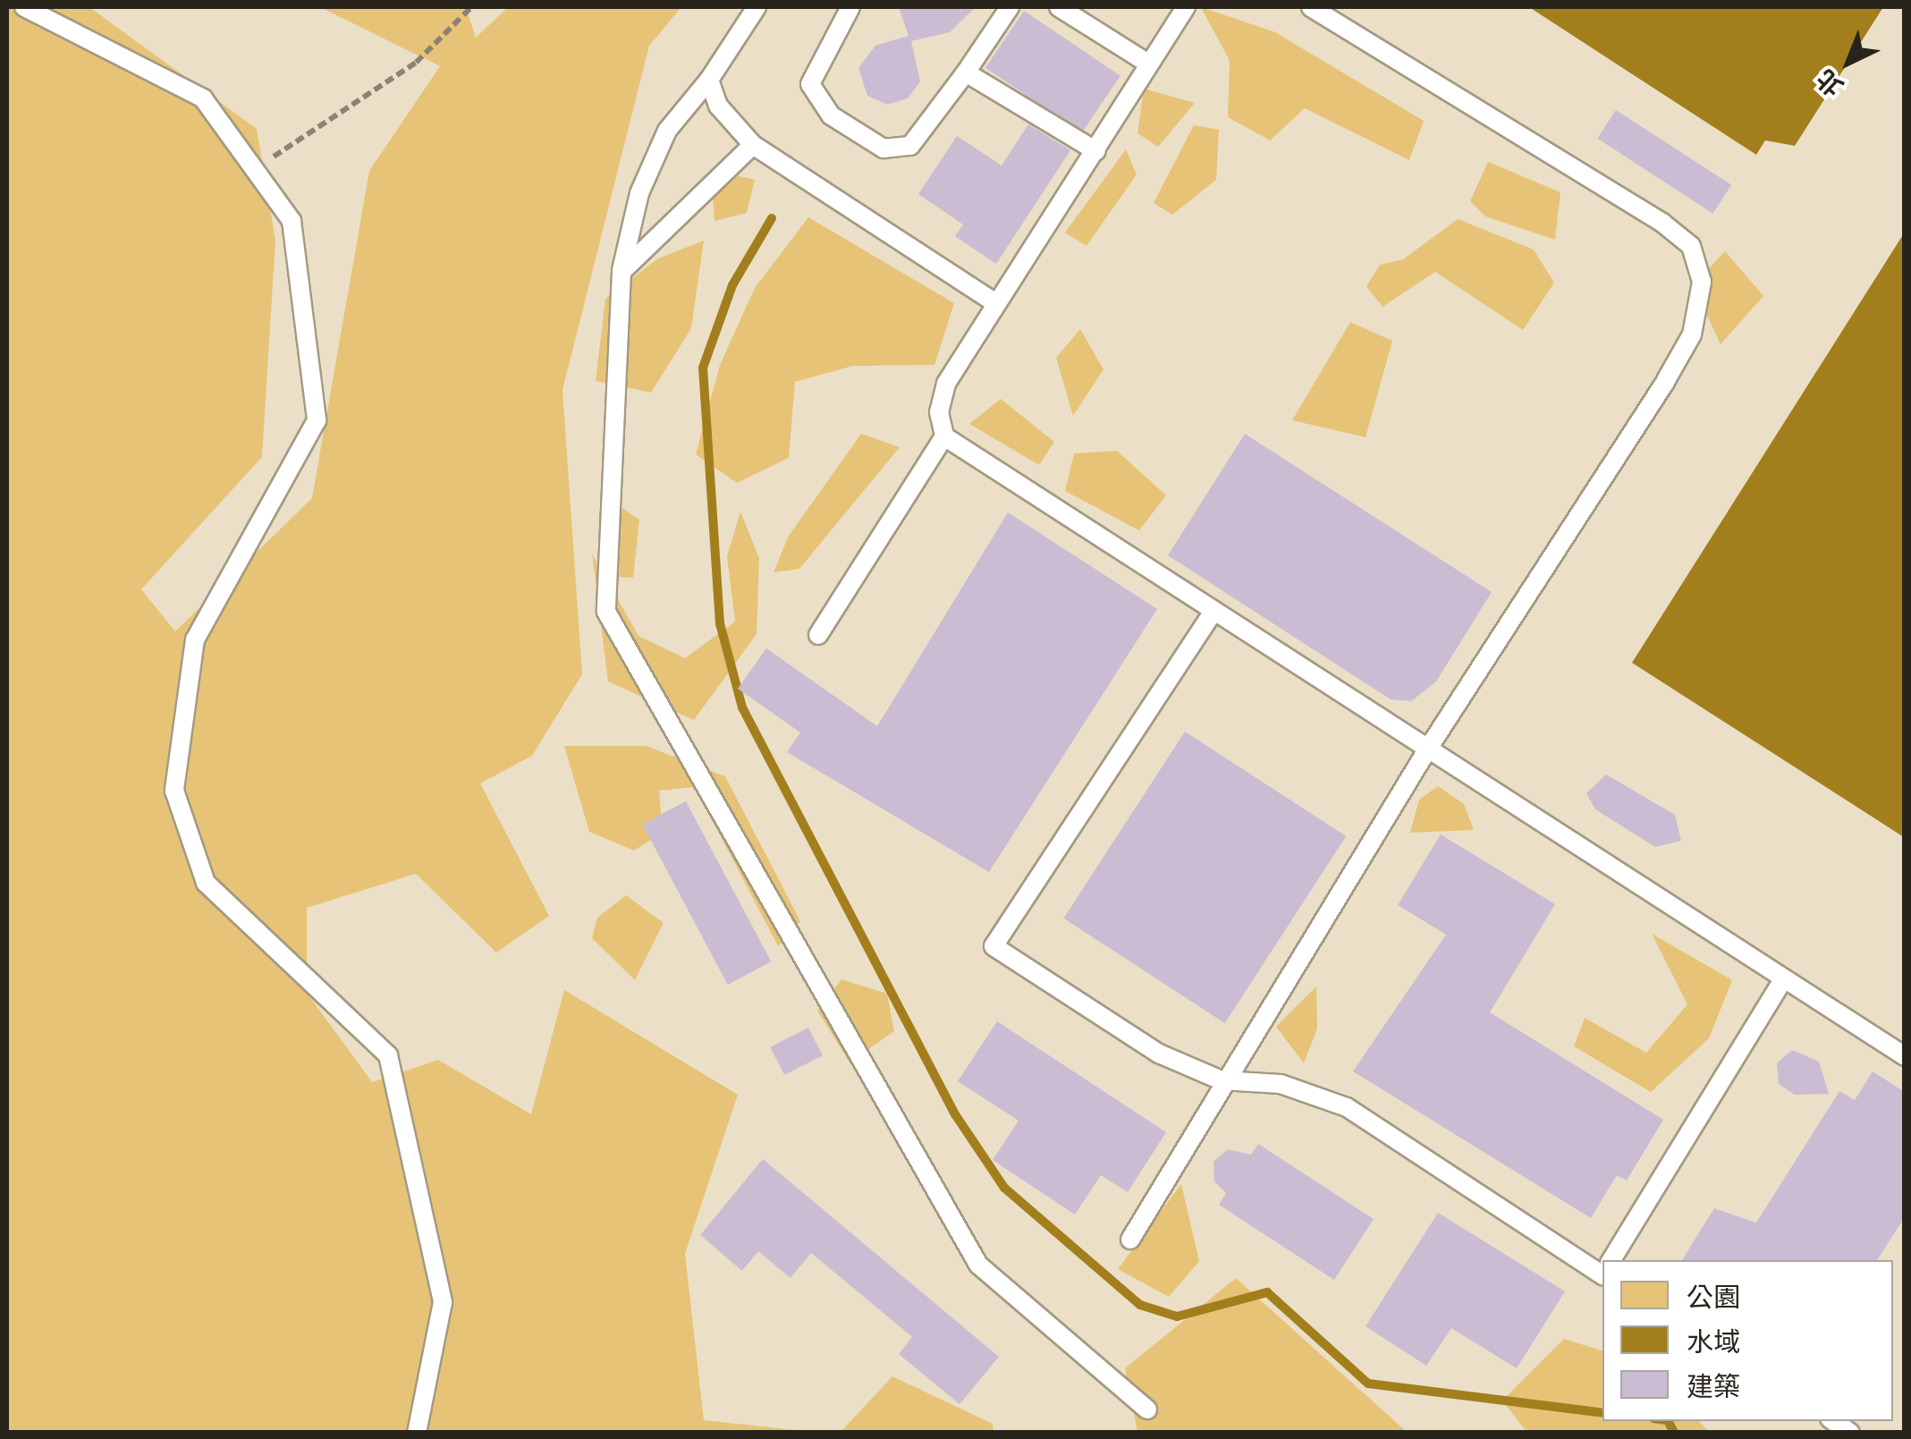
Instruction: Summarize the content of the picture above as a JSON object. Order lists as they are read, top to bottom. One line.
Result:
{"legend":["公園","水域","建築"],"north":"bottom left"}
